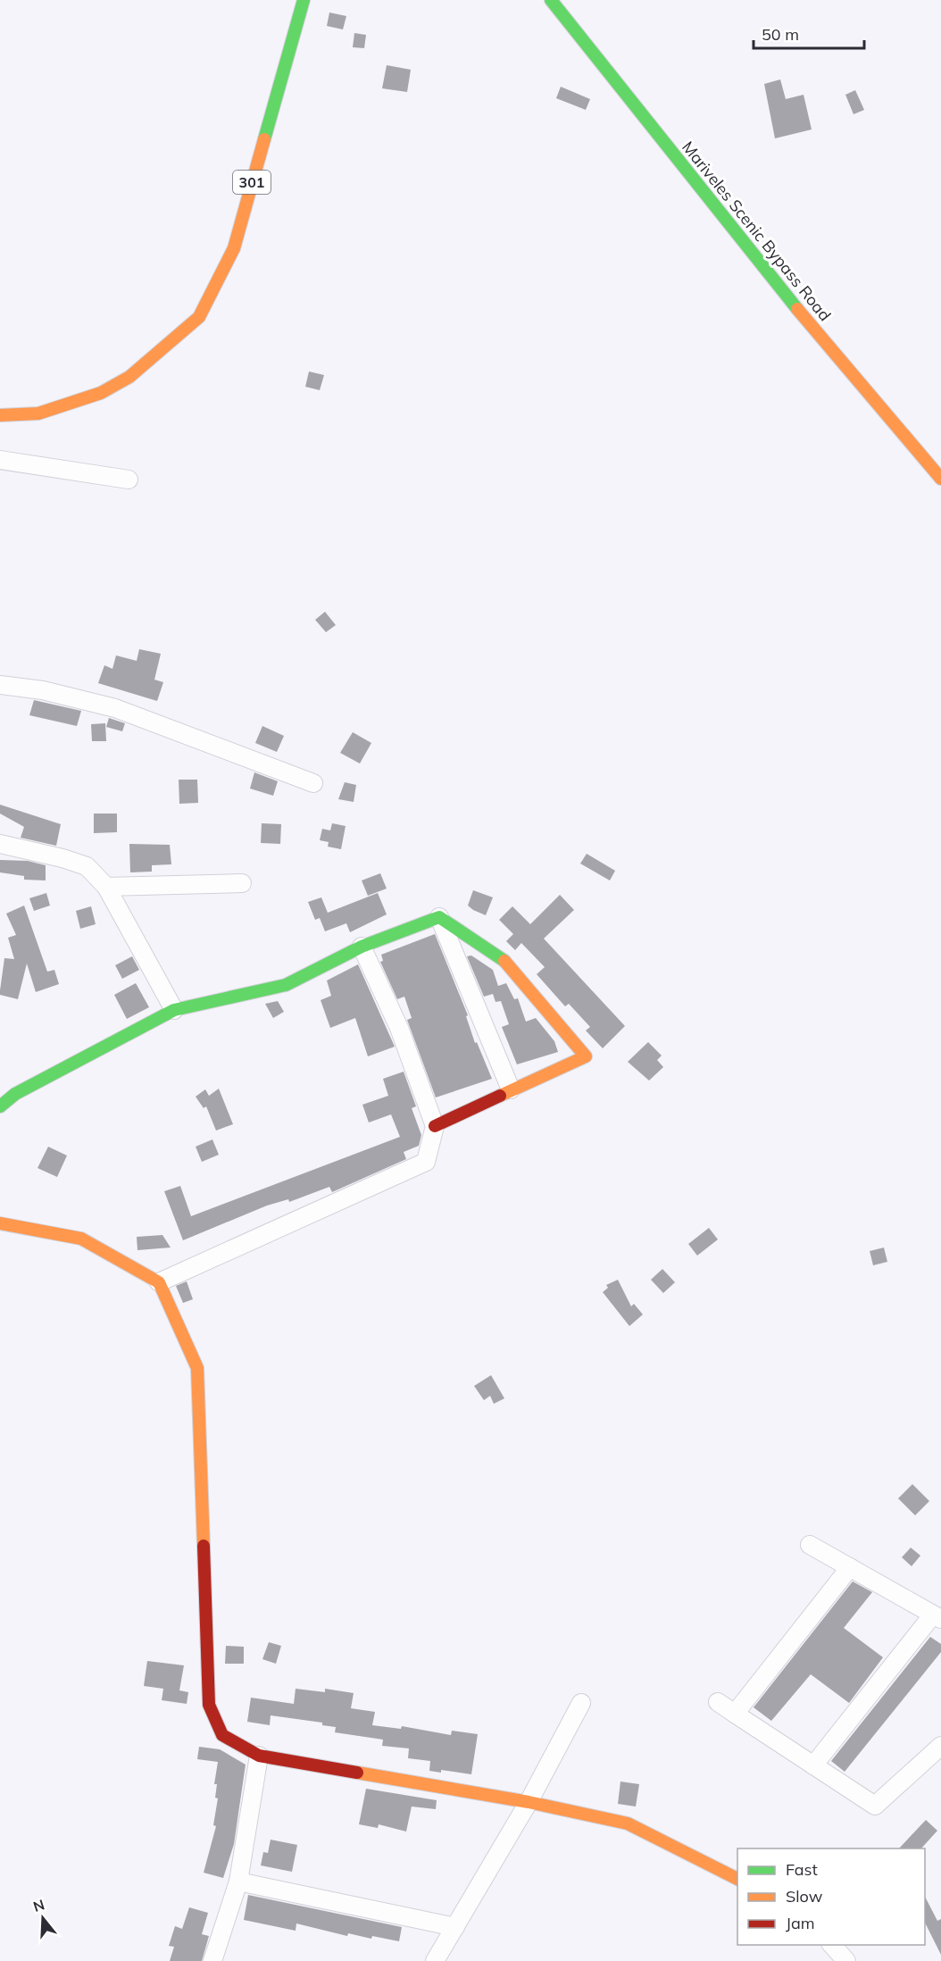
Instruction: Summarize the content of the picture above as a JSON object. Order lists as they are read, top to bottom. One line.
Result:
{"streets":{"street":["301","Mariveles Scenic Bypass Road"]},"legend":["Fast","Slow","Jam"],"scale_bar":"50 m","north":"top"}
